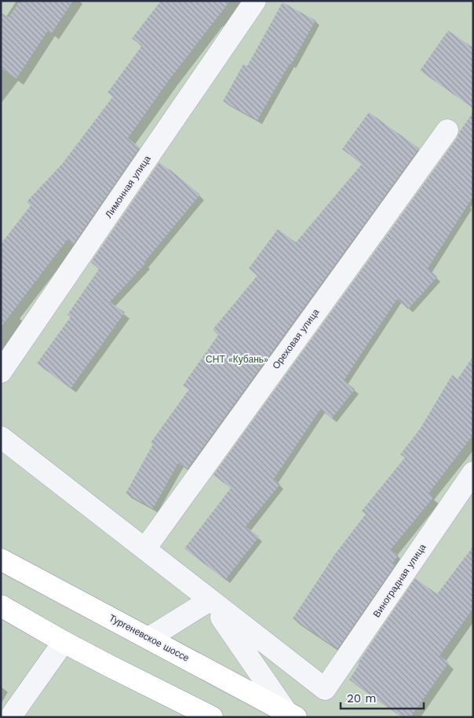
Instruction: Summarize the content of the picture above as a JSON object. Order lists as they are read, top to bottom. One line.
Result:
{"streets":{"highway":["Тургеневское шоссе"],"street":["Лимонная улица","Ореховая улица","Виноградная улица"]},"parks":["СНТ «Кубань»"],"scale_bar":"20 m"}
